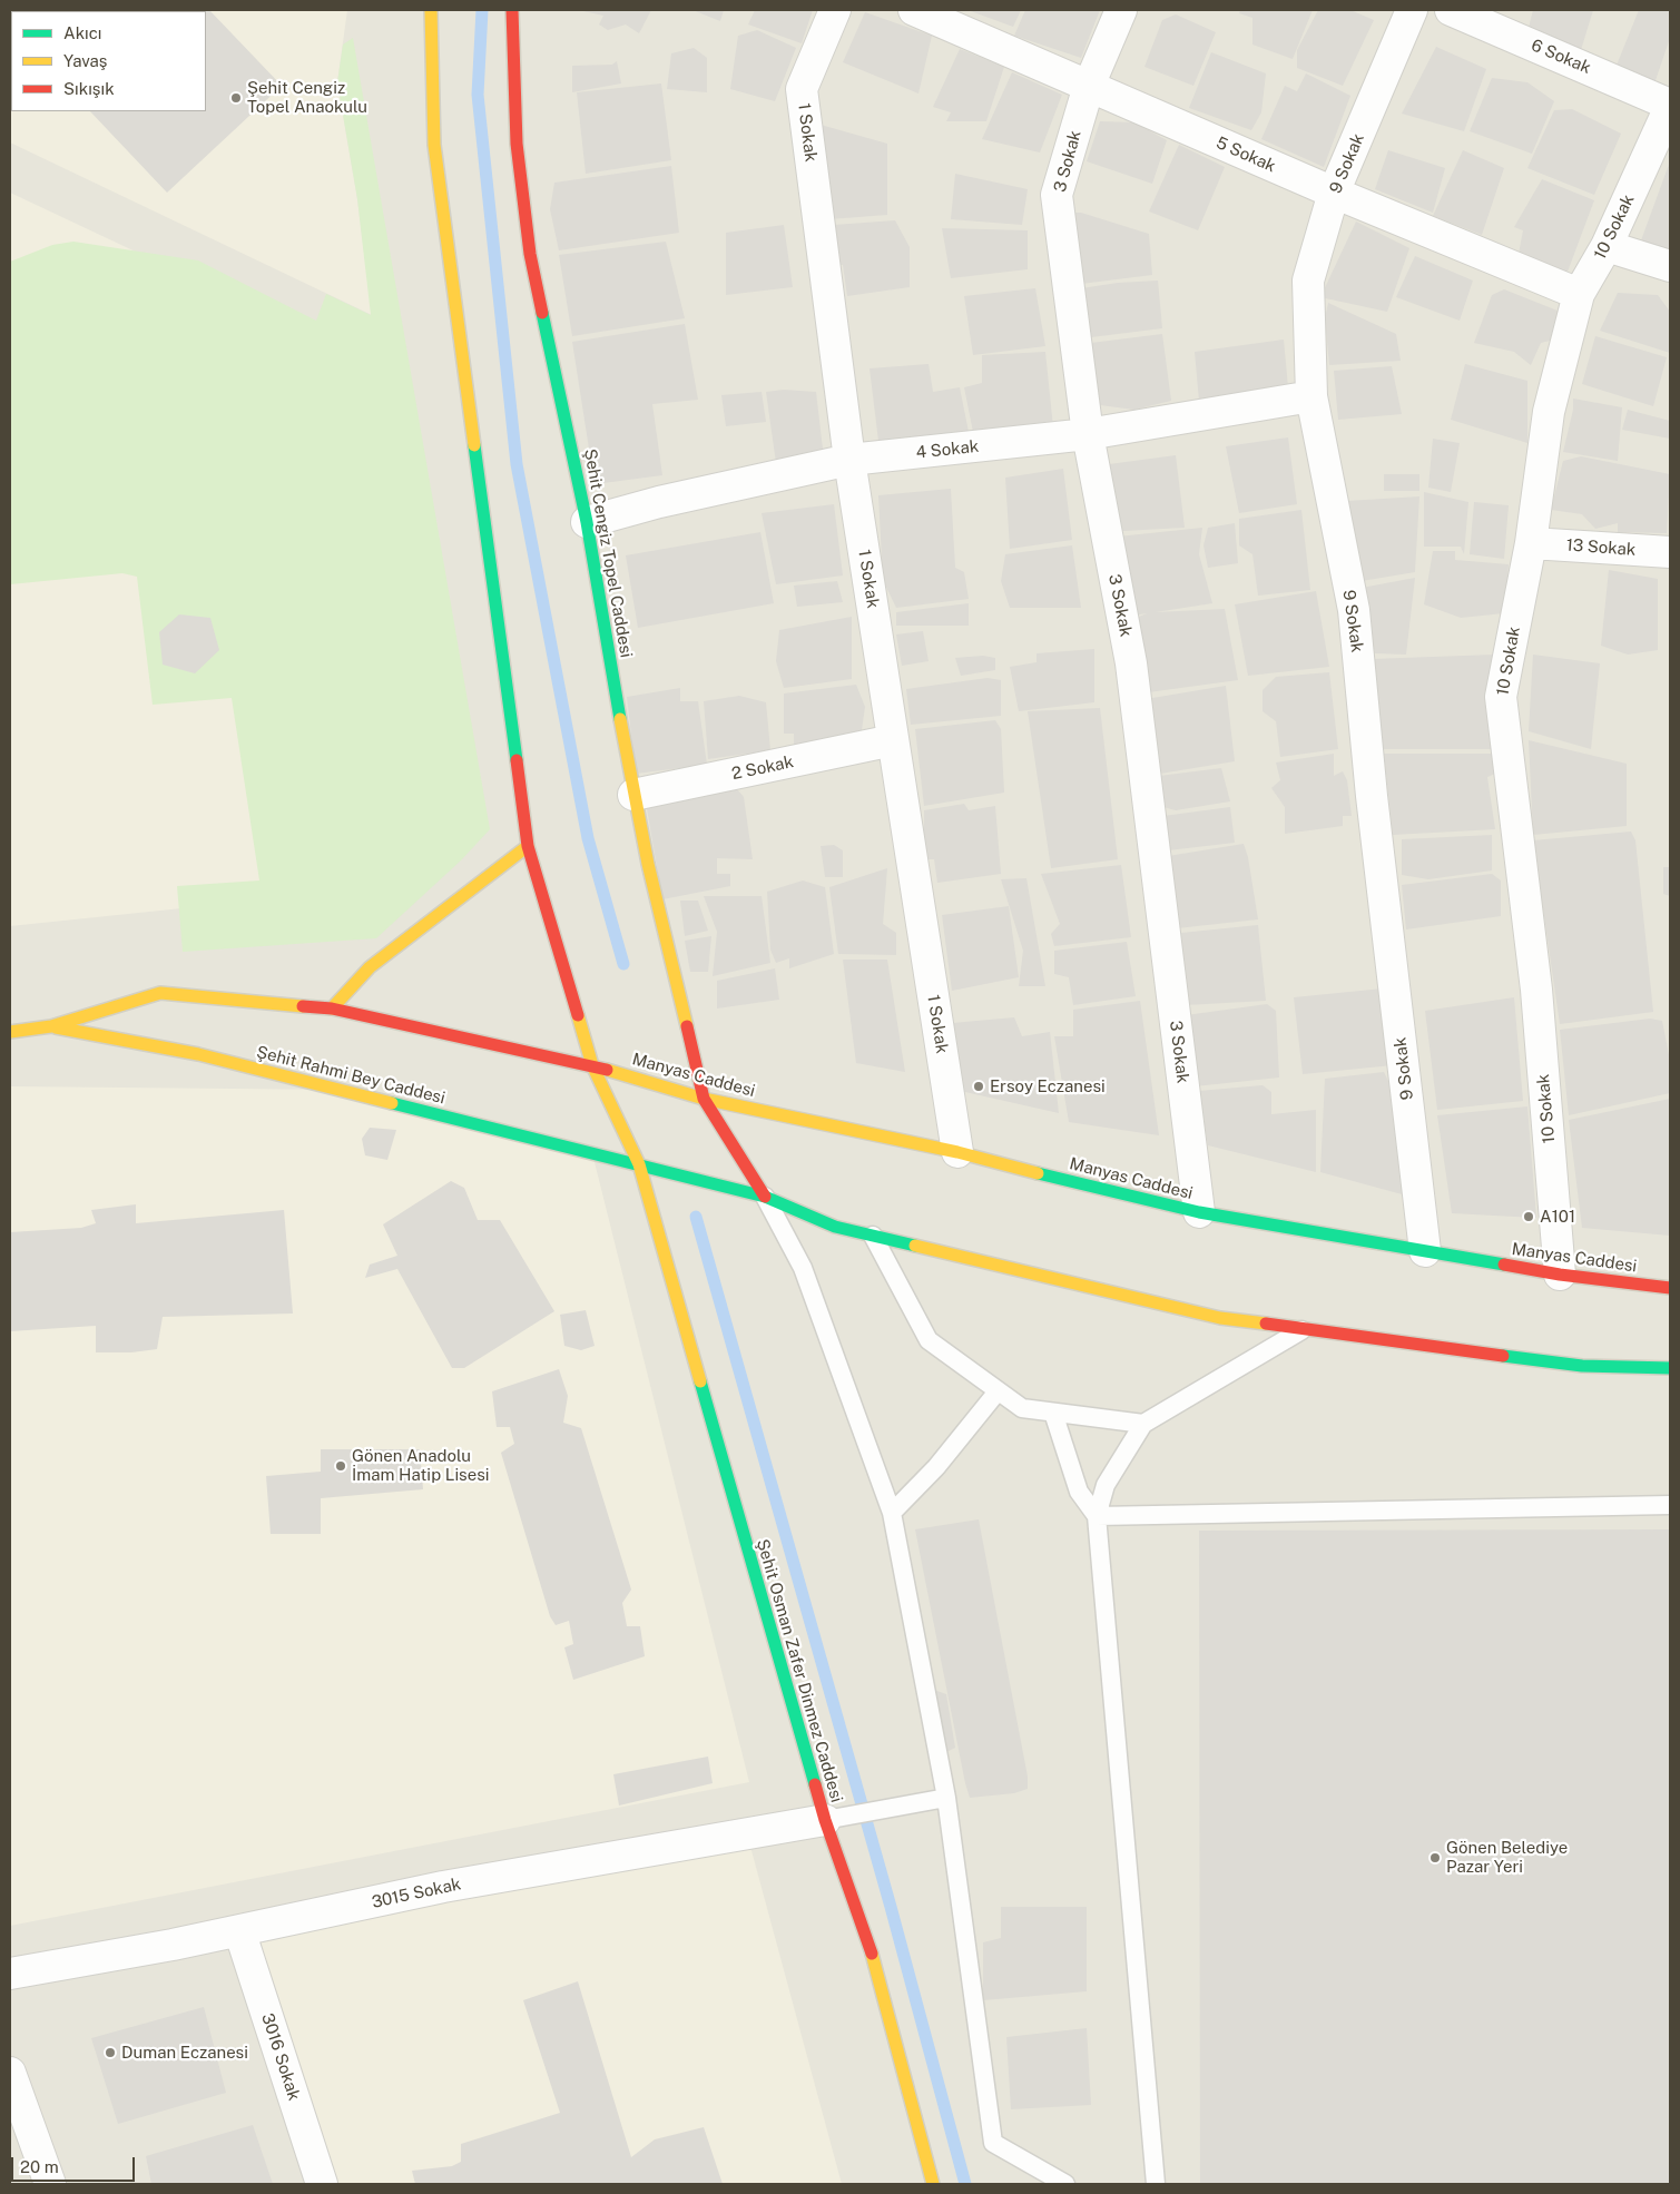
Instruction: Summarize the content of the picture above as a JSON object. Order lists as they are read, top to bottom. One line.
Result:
{"streets":{"main road":["Şehit Cengiz Topel Caddesi","Şehit Rahmi Bey Caddesi","Manyas Caddesi","Şehit Osman Zafer Dinmez Caddesi"],"street":["6 Sokak","1 Sokak","5 Sokak","3 Sokak","9 Sokak","10 Sokak","4 Sokak","13 Sokak","2 Sokak","3015 Sokak","3016 Sokak"]},"crossings":[["6 Sokak","10 Sokak"],["1 Sokak","4 Sokak"],["1 Sokak","2 Sokak"],["1 Sokak","Manyas Caddesi"],["5 Sokak","3 Sokak"],["5 Sokak","9 Sokak"],["5 Sokak","10 Sokak"],["3 Sokak","4 Sokak"],["3 Sokak","Manyas Caddesi"],["9 Sokak","4 Sokak"],["9 Sokak","Manyas Caddesi"],["10 Sokak","13 Sokak"],["10 Sokak","Manyas Caddesi"],["4 Sokak","Şehit Cengiz Topel Caddesi"],["Şehit Cengiz Topel Caddesi","2 Sokak"],["Şehit Cengiz Topel Caddesi","Manyas Caddesi"],["Şehit Rahmi Bey Caddesi","Manyas Caddesi"],["Şehit Rahmi Bey Caddesi","Şehit Osman Zafer Dinmez Caddesi"],["Manyas Caddesi","Şehit Osman Zafer Dinmez Caddesi"],["Şehit Osman Zafer Dinmez Caddesi","3015 Sokak"],["3015 Sokak","3016 Sokak"]],"places":["Şehit Cengiz Topel Anaokulu","Ersoy Eczanesi","A101","Gönen Anadolu İmam Hatip Lisesi","Gönen Belediye Pazar Yeri","Duman Eczanesi"],"legend":["Akıcı","Yavaş","Sıkışık"],"scale_bar":"20 m"}
